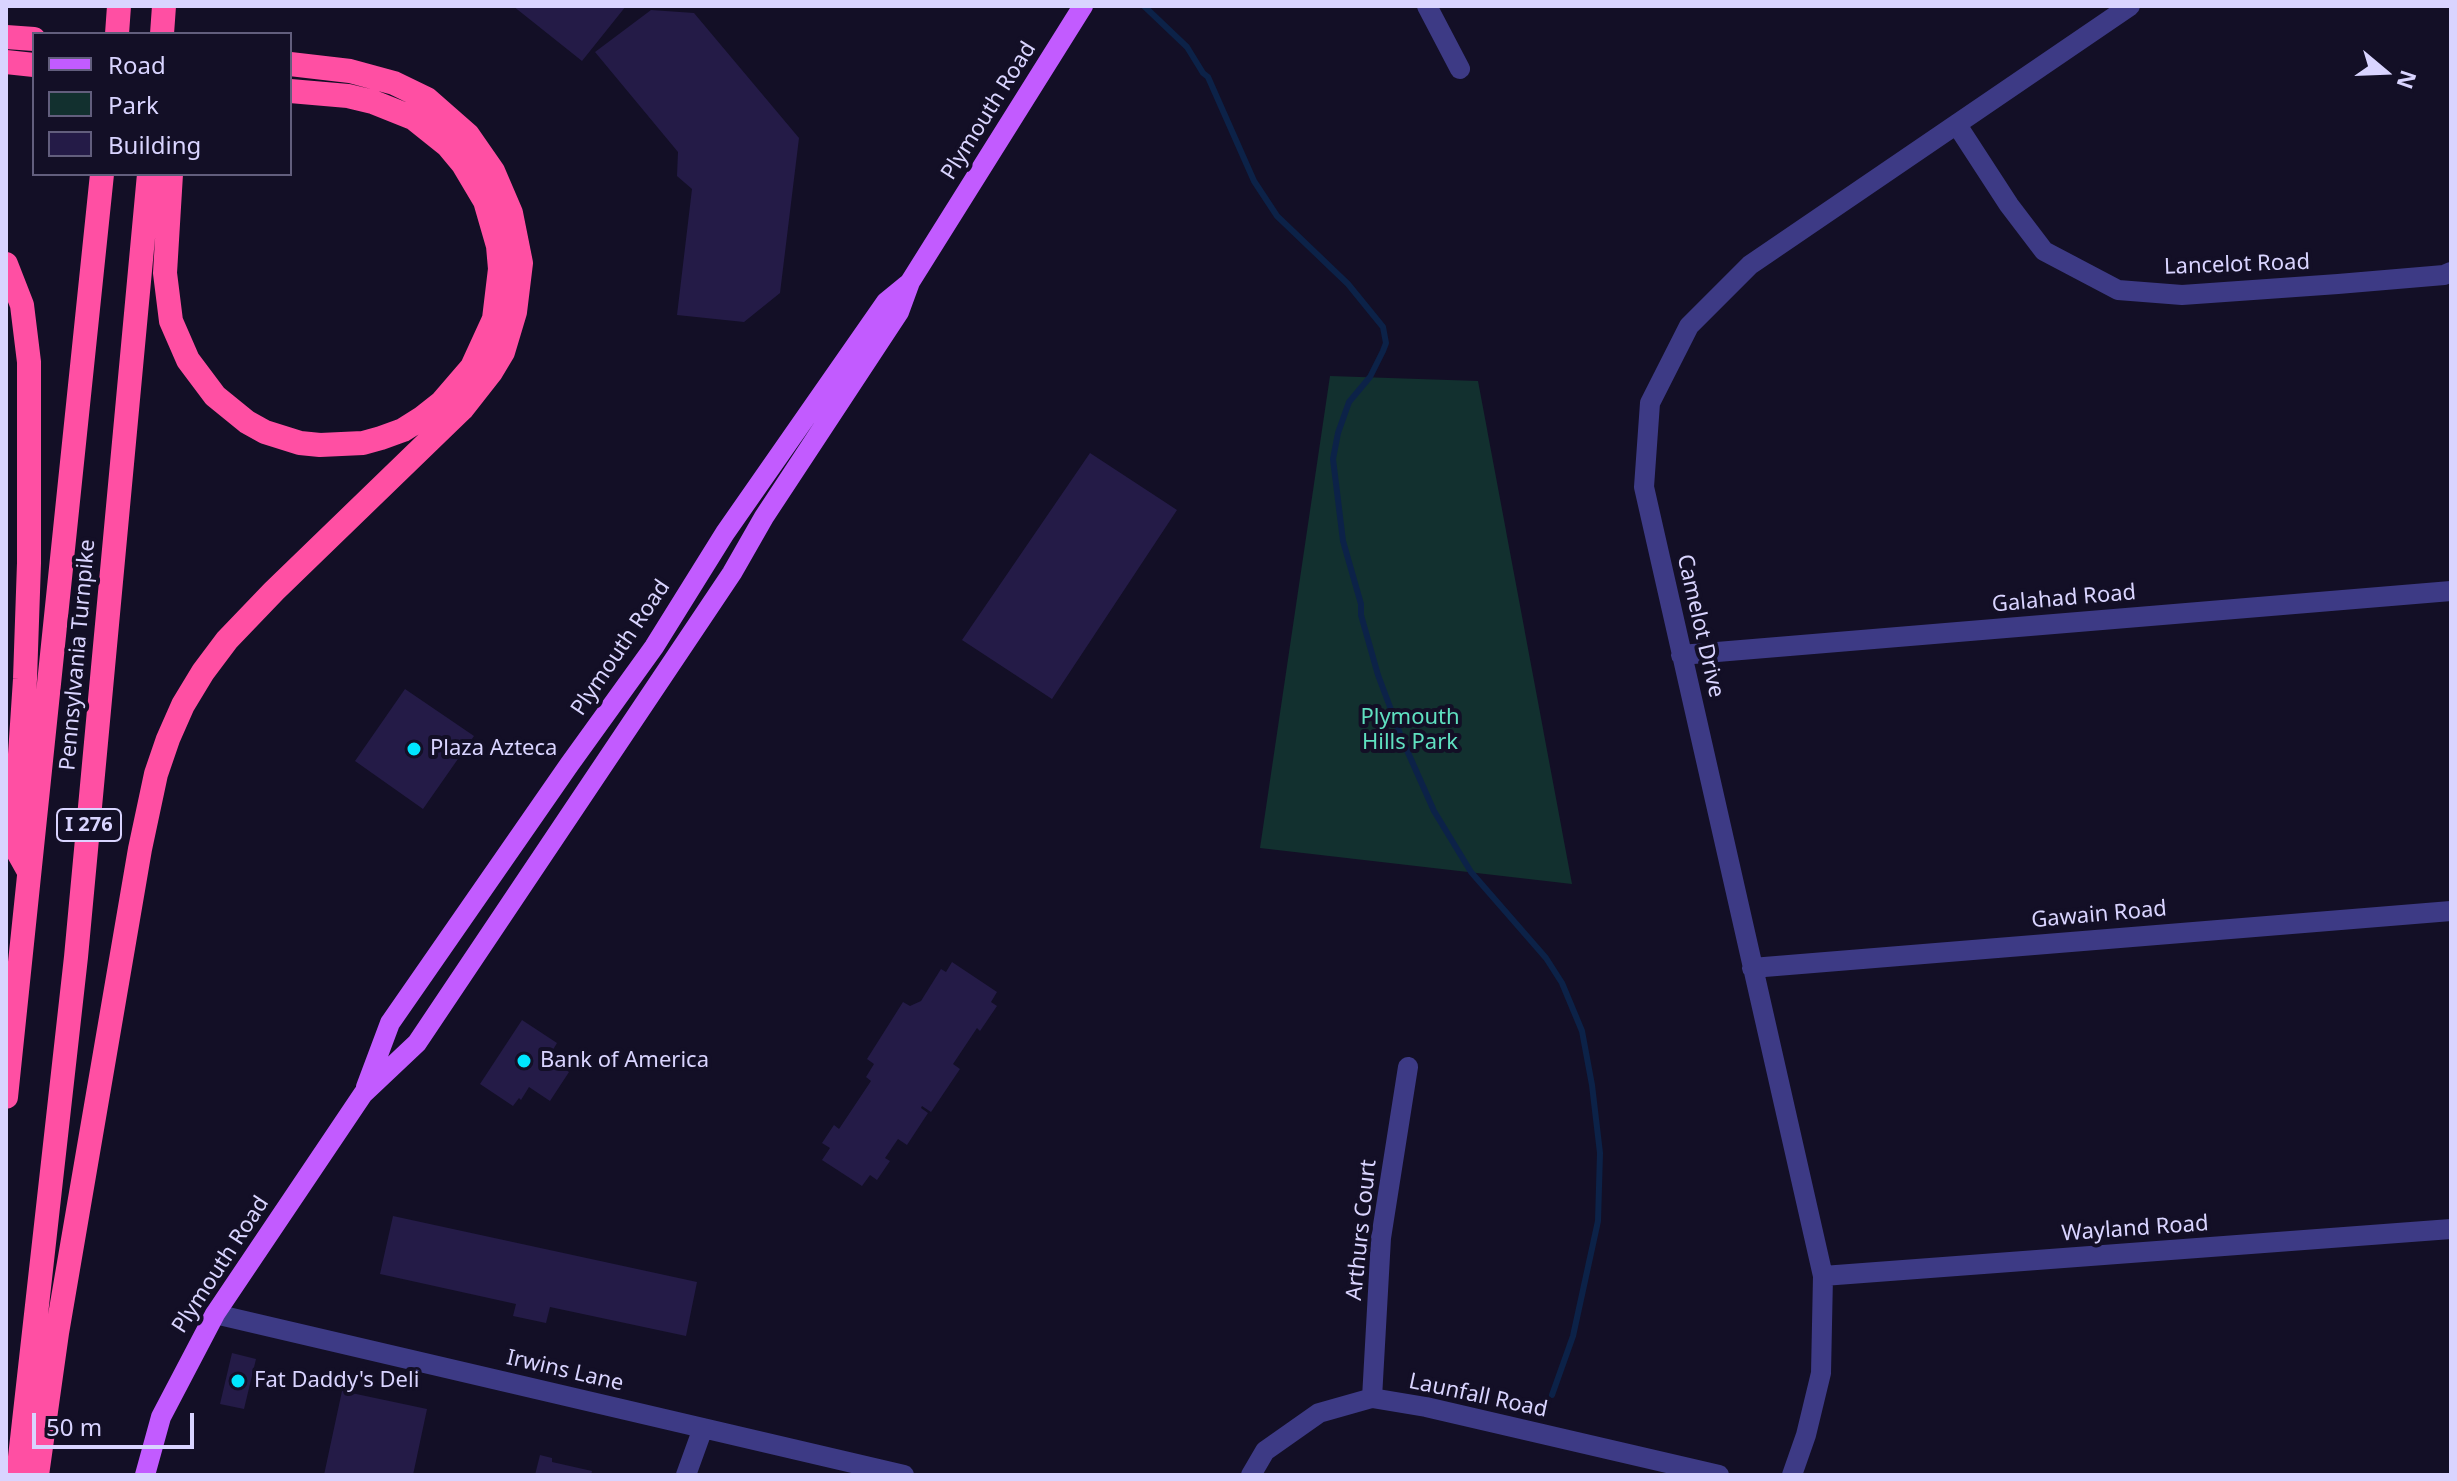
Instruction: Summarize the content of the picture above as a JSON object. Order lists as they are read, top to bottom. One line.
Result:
{"streets":{"highway":["Pennsylvania Turnpike","I 276"],"main road":["Plymouth Road"],"street":["Lancelot Road","Galahad Road","Camelot Drive","Gawain Road","Wayland Road","Arthurs Court","Irwins Lane","Launfall Road"]},"crossings":[["Plymouth Road","Irwins Lane"],["Lancelot Road","Camelot Drive"],["Galahad Road","Camelot Drive"],["Camelot Drive","Gawain Road"],["Camelot Drive","Wayland Road"],["Arthurs Court","Launfall Road"]],"parks":["Plymouth Hills Park"],"places":["Plaza Azteca","Bank of America","Fat Daddy's Deli"],"legend":["Road","Park","Building"],"scale_bar":"50 m","north":"right"}
